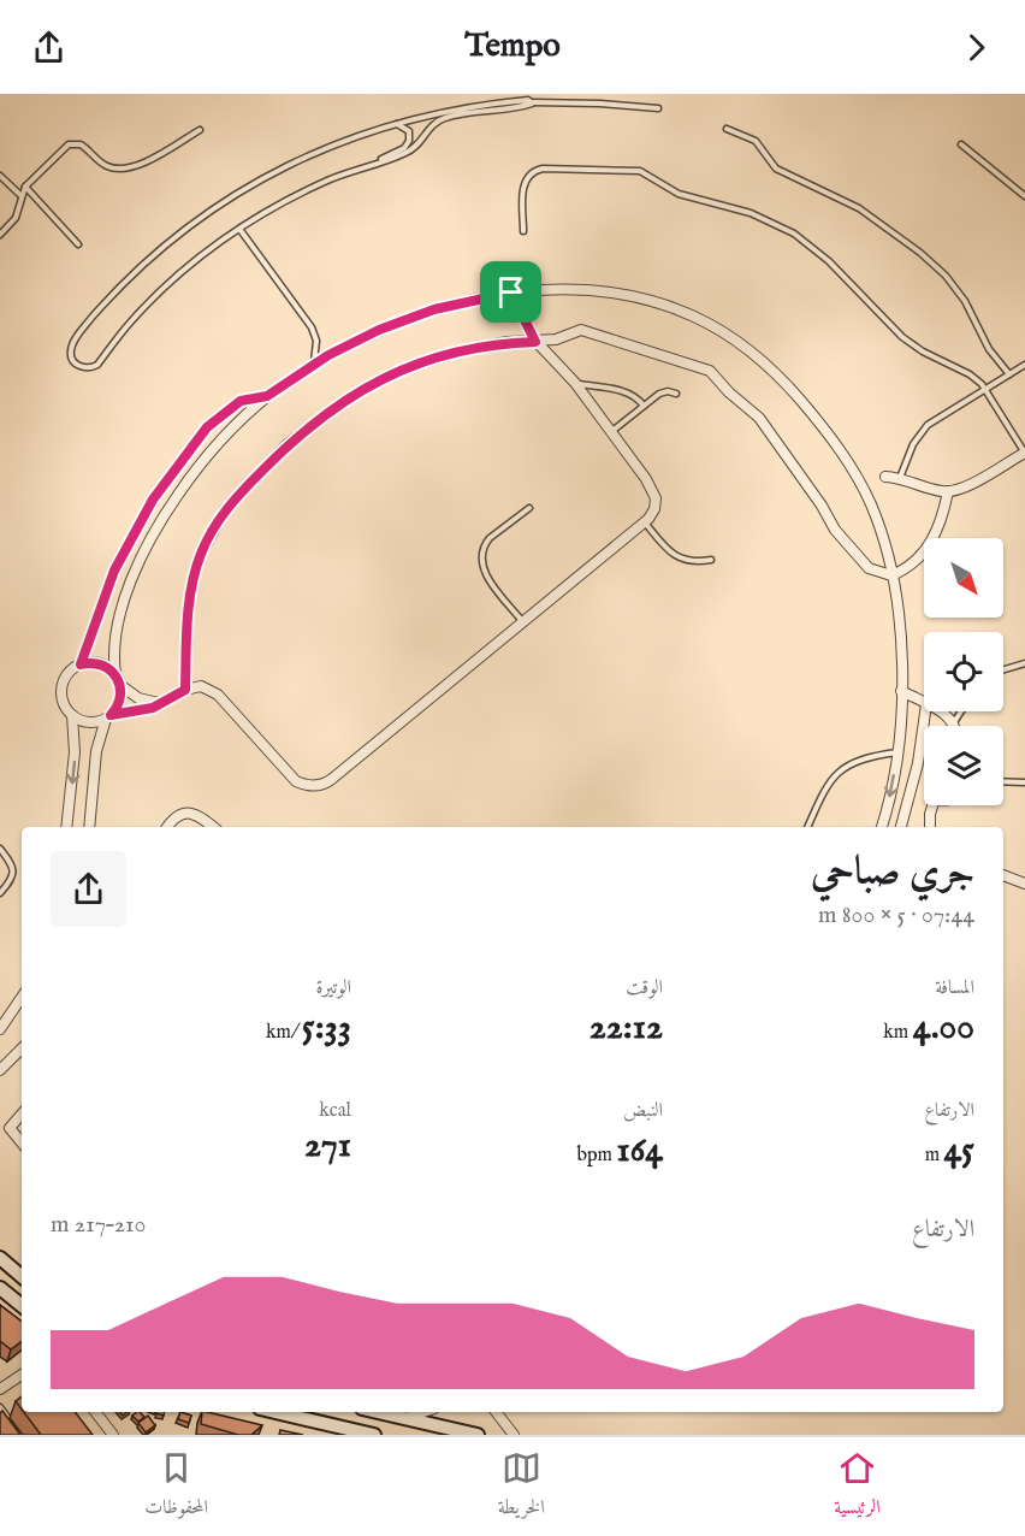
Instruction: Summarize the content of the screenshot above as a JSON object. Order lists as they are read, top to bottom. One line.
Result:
{"north":"bottom right","page":{"header":"Tempo","heading":["جري صباحي","07:44 · 5 × 800 m"],"stats":[["المسافة","4.00 km"],["الوقت","22:12"],["الوتيرة","5:33 /km"],["الارتفاع","45 m"],["النبض","164 bpm"],["kcal","271"]],"chart":["الارتفاع","210–217 m"],"tabs":["الرئيسية","الخريطة","المحفوظات"]}}
